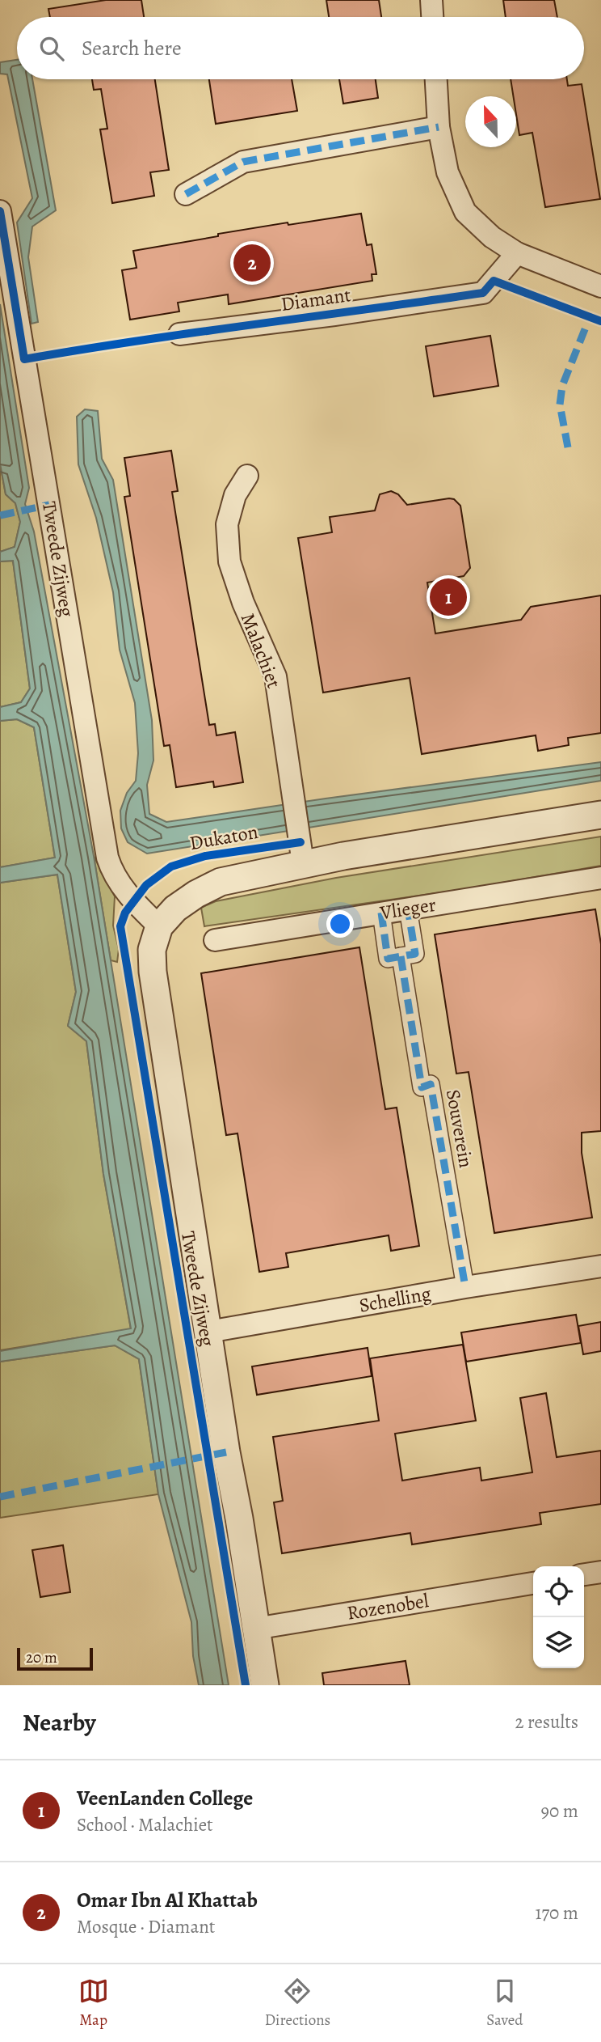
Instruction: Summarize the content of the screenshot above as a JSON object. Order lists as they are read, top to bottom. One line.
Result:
{"streets":{"street":["Diamant","Tweede Zijweg","Malachiet","Dukaton","Vlieger","Souverein","Schelling","Rozenobel"]},"crossings":[["Tweede Zijweg","Dukaton"],["Tweede Zijweg","Schelling"],["Tweede Zijweg","Rozenobel"],["Malachiet","Dukaton"],["Souverein","Schelling"]],"scale_bar":"20 m","north":"top","page":{"search":"Search here","pins":["2","1"],"scale":"20 m","heading":["Nearby","2 results"],"list":[{"mark":"1","name":"VeenLanden College","note":"School · Malachiet","value":"90 m"},{"mark":"2","name":"Omar Ibn Al Khattab","note":"Mosque · Diamant","value":"170 m"}],"nav":["Map","Directions","Saved"]}}
